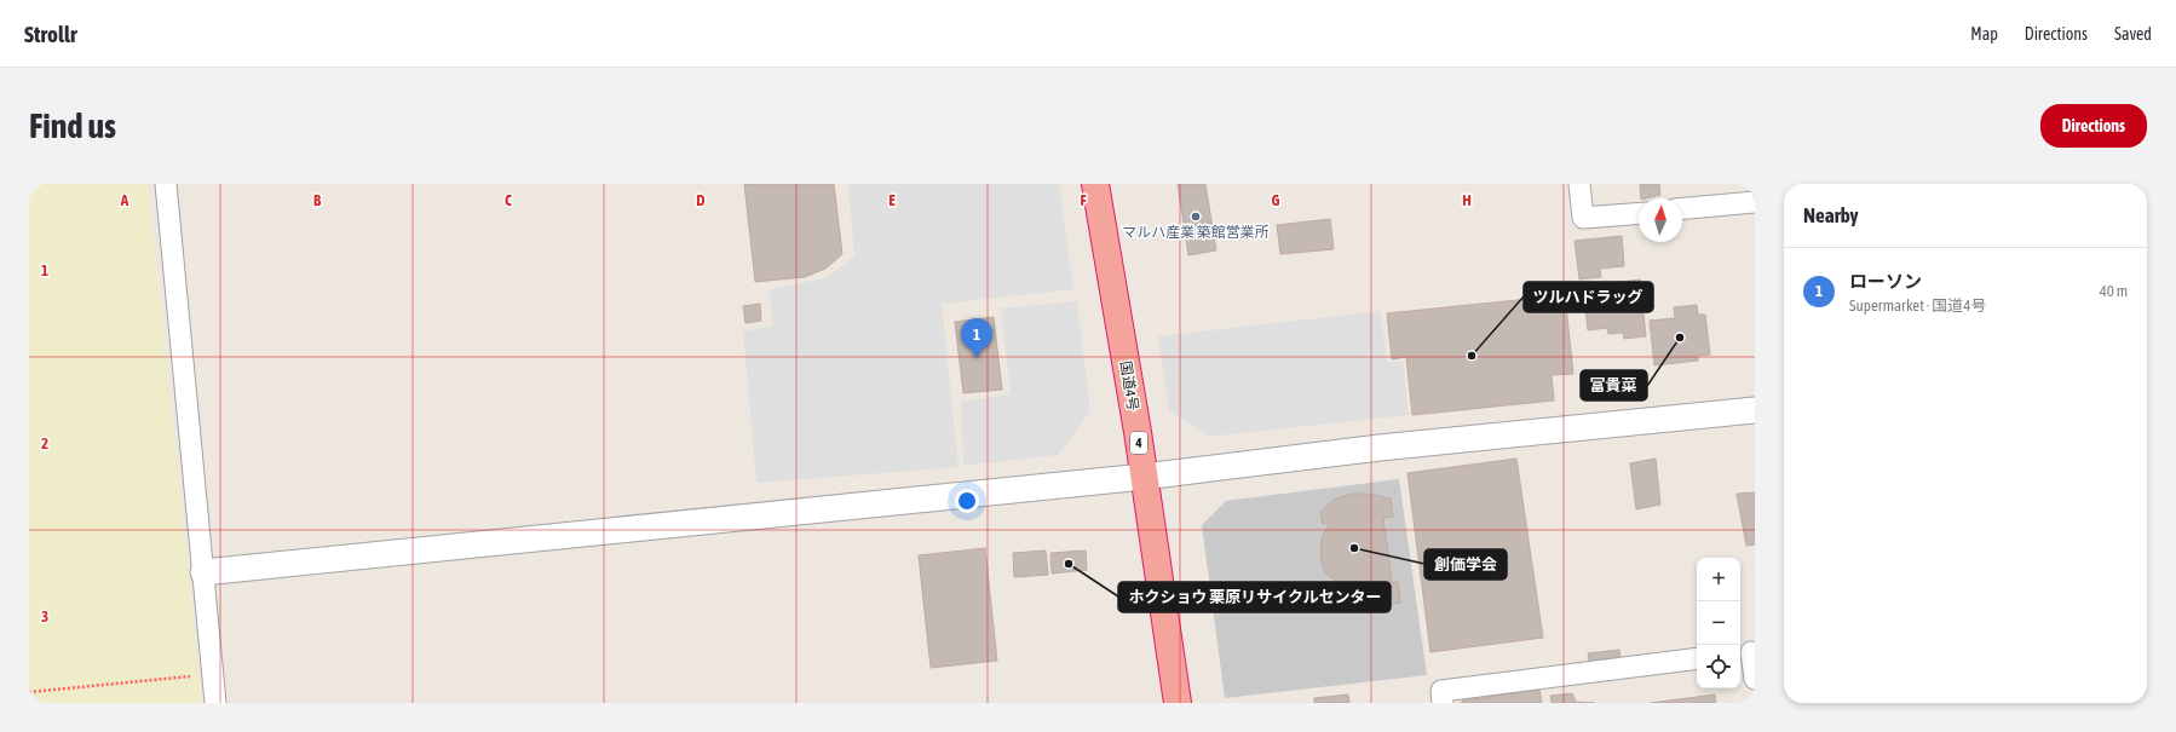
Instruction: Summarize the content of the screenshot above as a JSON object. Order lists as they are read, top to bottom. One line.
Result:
{"streets":{"highway":["国道4号","4"]},"places":["マルハ産業 築館営業所","富貴菜","ツルハドラッグ","創価学会","ホクショウ 栗原リサイクルセンター"],"north":"top","page":{"header":"Strollr","nav":["Map","Directions","Saved"],"buttons":"Directions","title":"Find us","heading":"Nearby","list":[{"mark":"1","name":"ローソン","note":"Supermarket · 国道4号","value":"40 m"}],"pins":"1","map_buttons":["+","−"]},"grid":{"columns":["A","B","C","D","E","F","G","H"],"rows":["1","2","3"]}}
